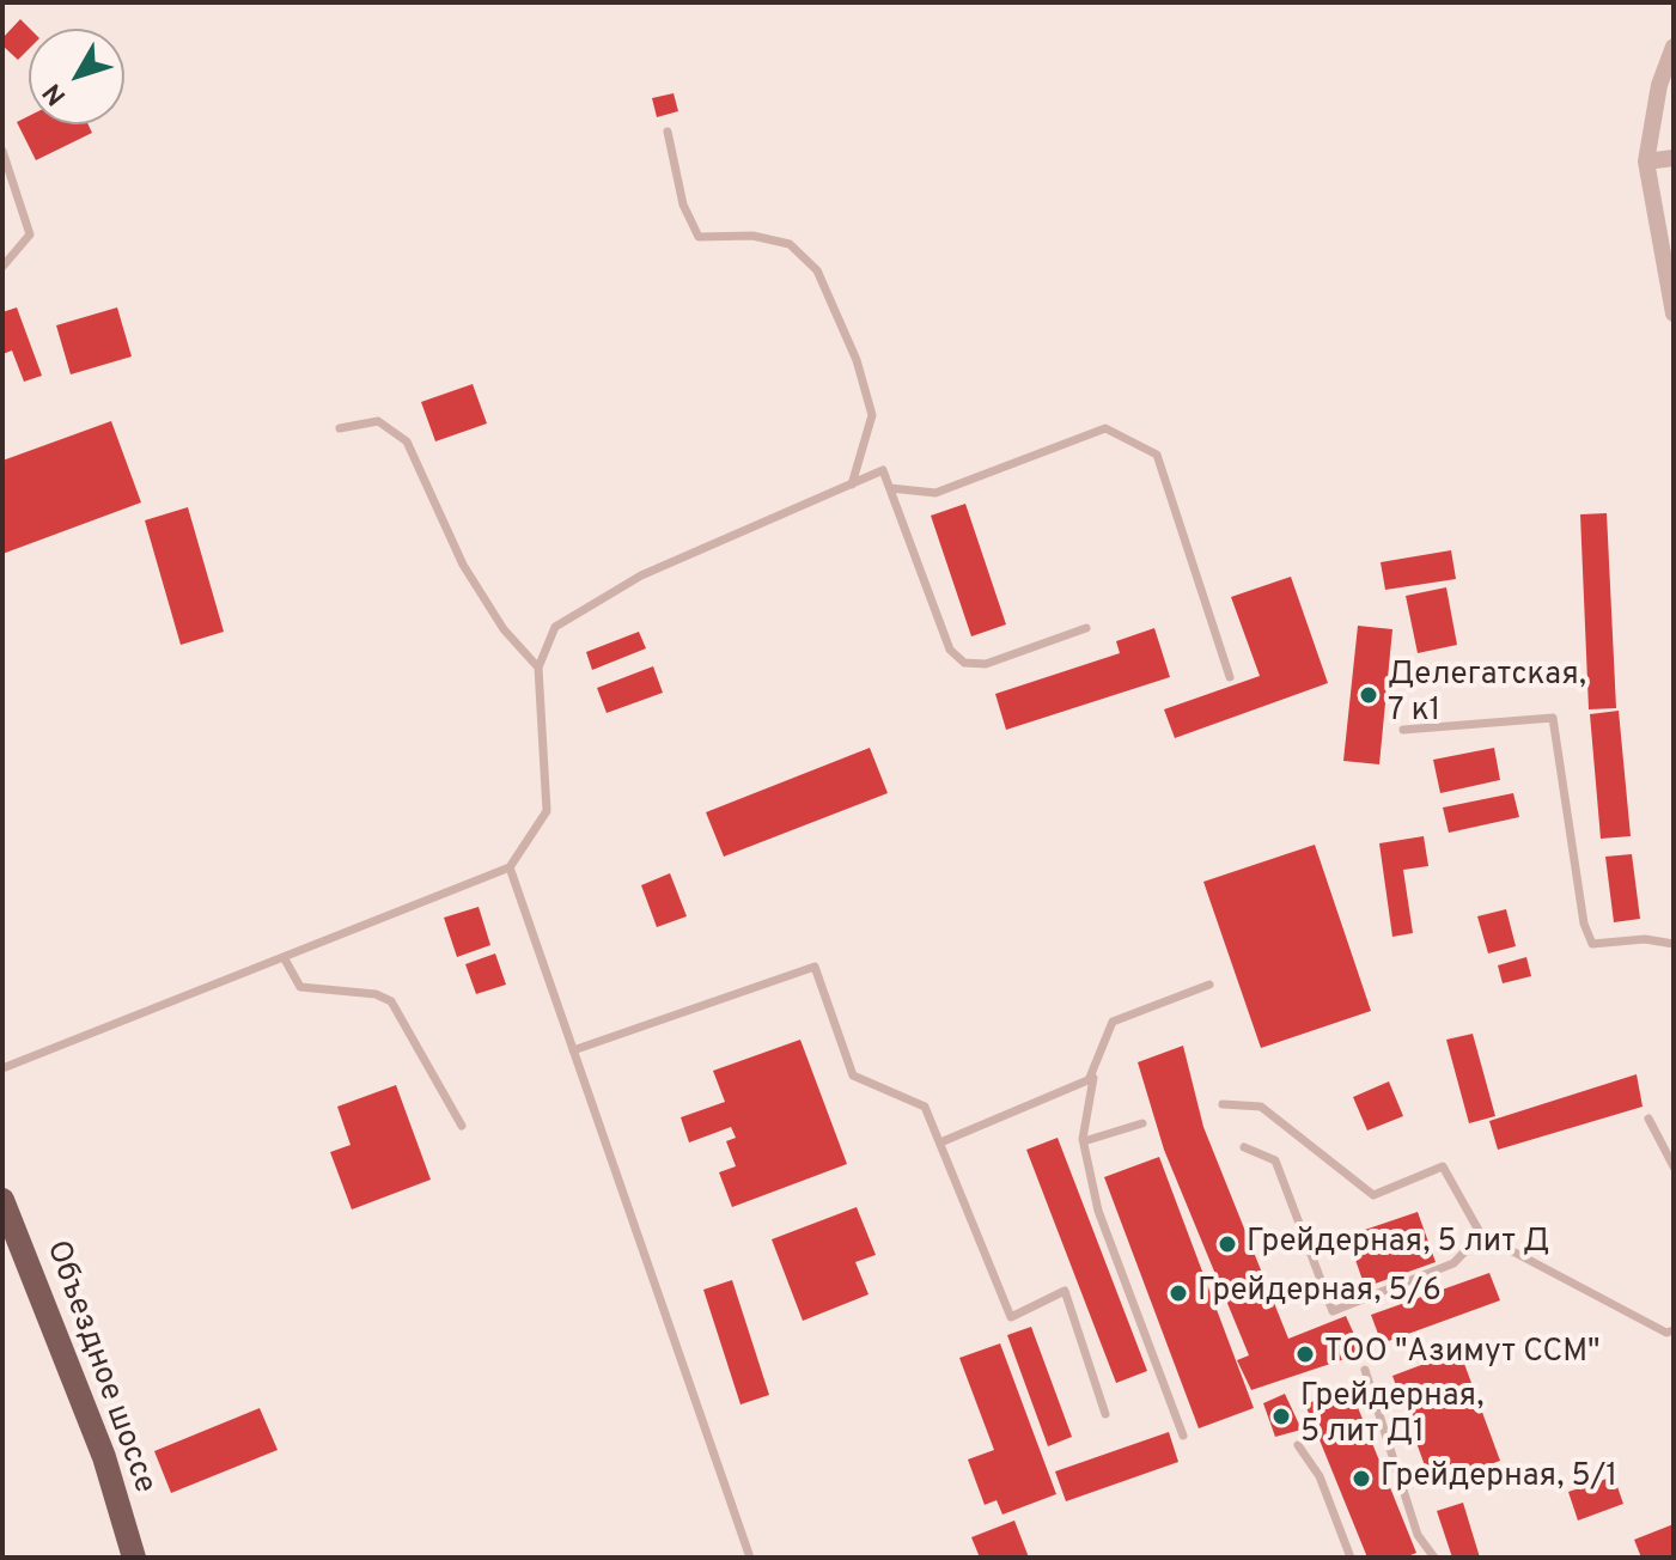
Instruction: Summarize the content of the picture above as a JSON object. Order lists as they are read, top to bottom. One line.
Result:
{"streets":{"main road":["Объездное шоссе"]},"places":["Делегатская, 7 к1","Грейдерная, 5 лит Д","Грейдерная, 5/6","ТОО \"Азимут ССМ\"","Грейдерная, 5 лит Д1","Грейдерная, 5/1"],"north":"bottom left"}
